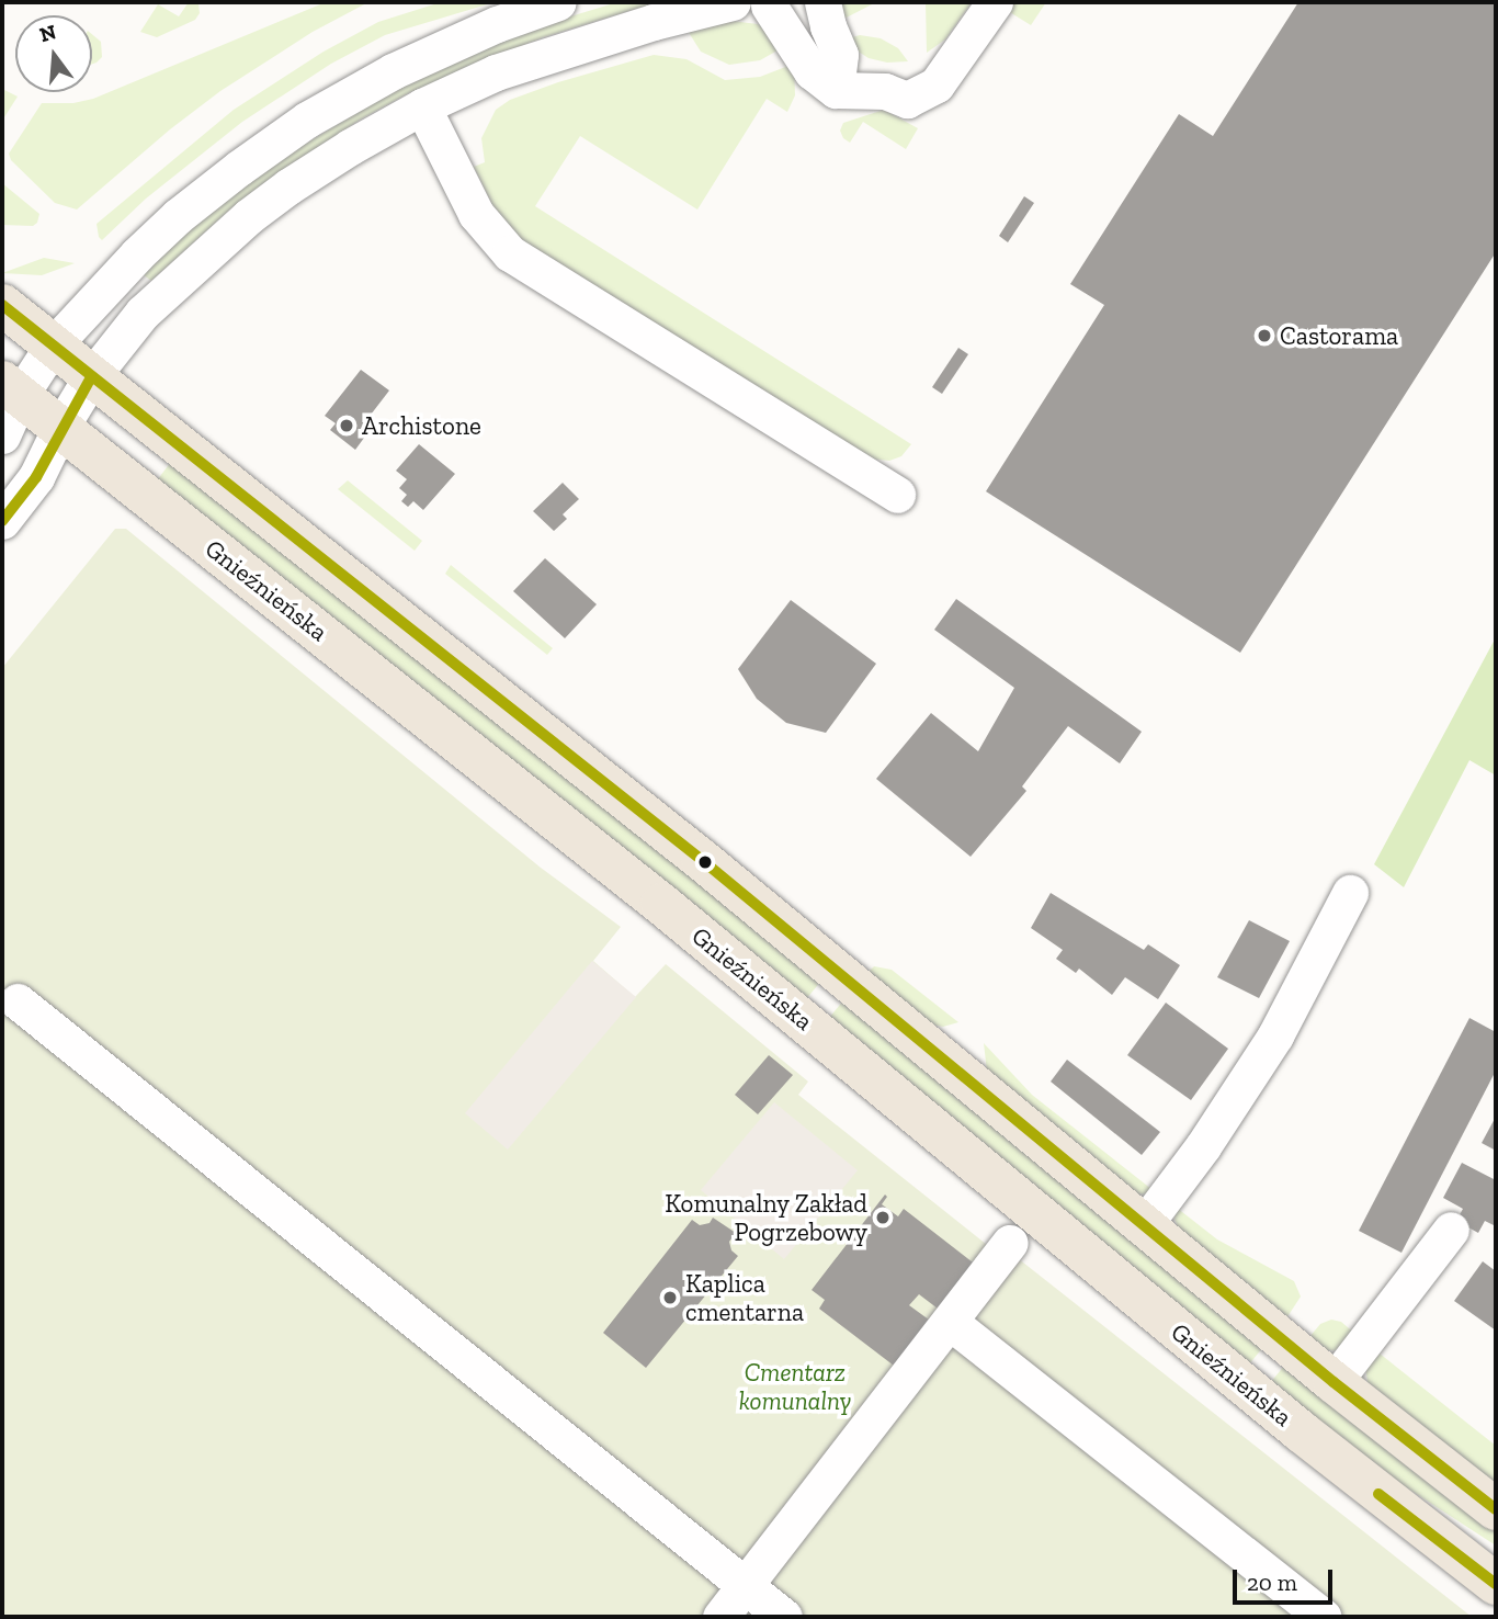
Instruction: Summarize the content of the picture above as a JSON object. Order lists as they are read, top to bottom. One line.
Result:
{"streets":{"main road":["Gnieźnieńska"]},"parks":["Cmentarz komunalny"],"places":["Castorama","Archistone","Komunalny Zakład Pogrzebowy","Kaplica cmentarna"],"scale_bar":"20 m","north":"top"}
